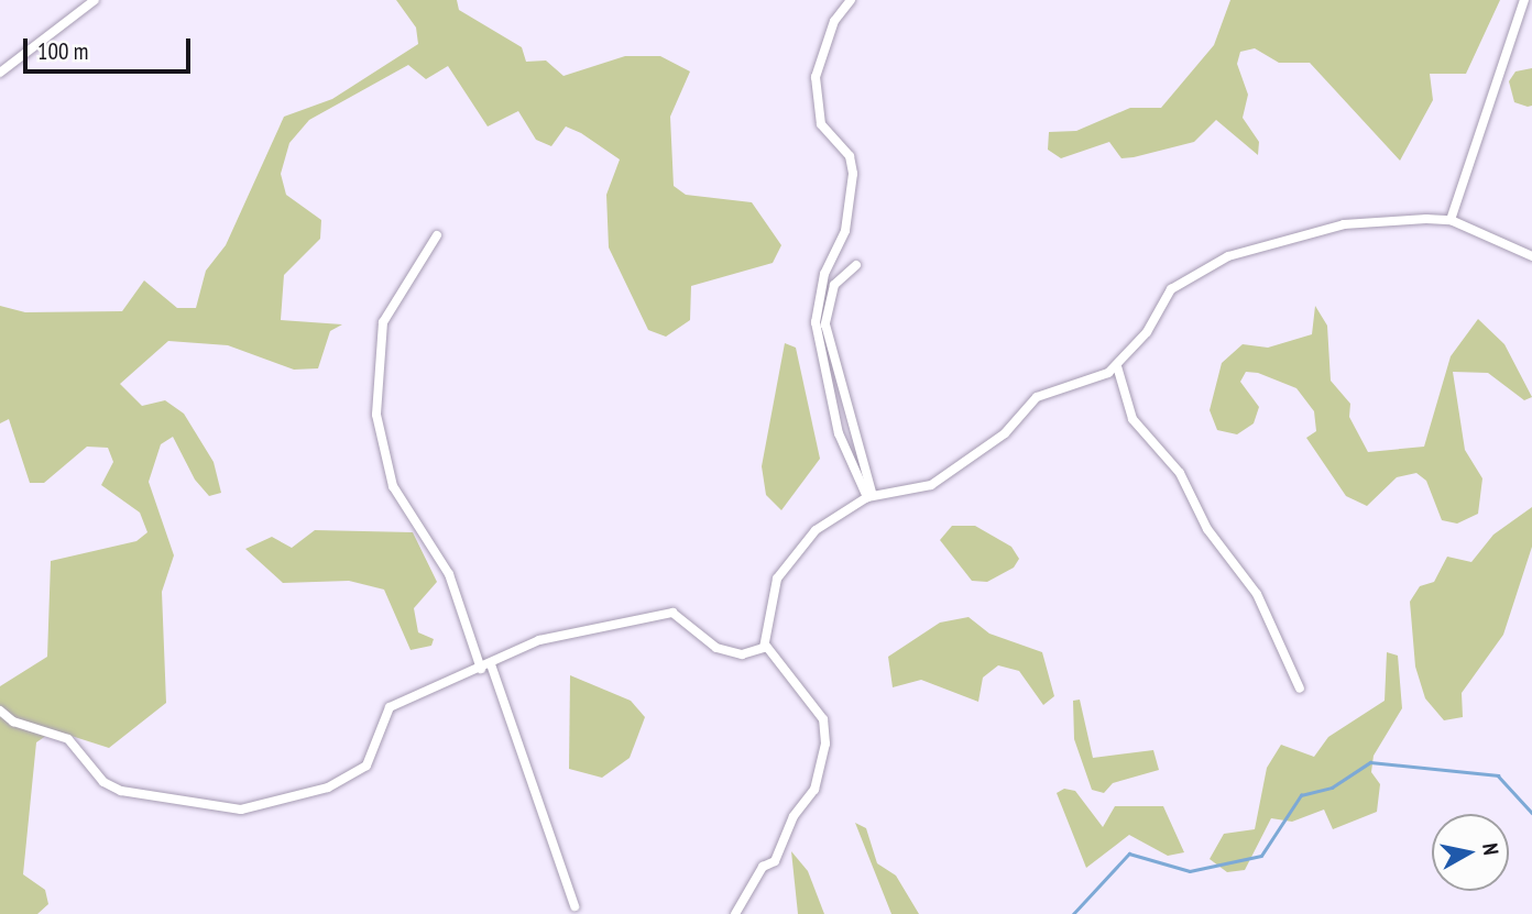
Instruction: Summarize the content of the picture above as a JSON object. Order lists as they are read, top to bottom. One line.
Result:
{"scale_bar":"100 m","north":"right"}
